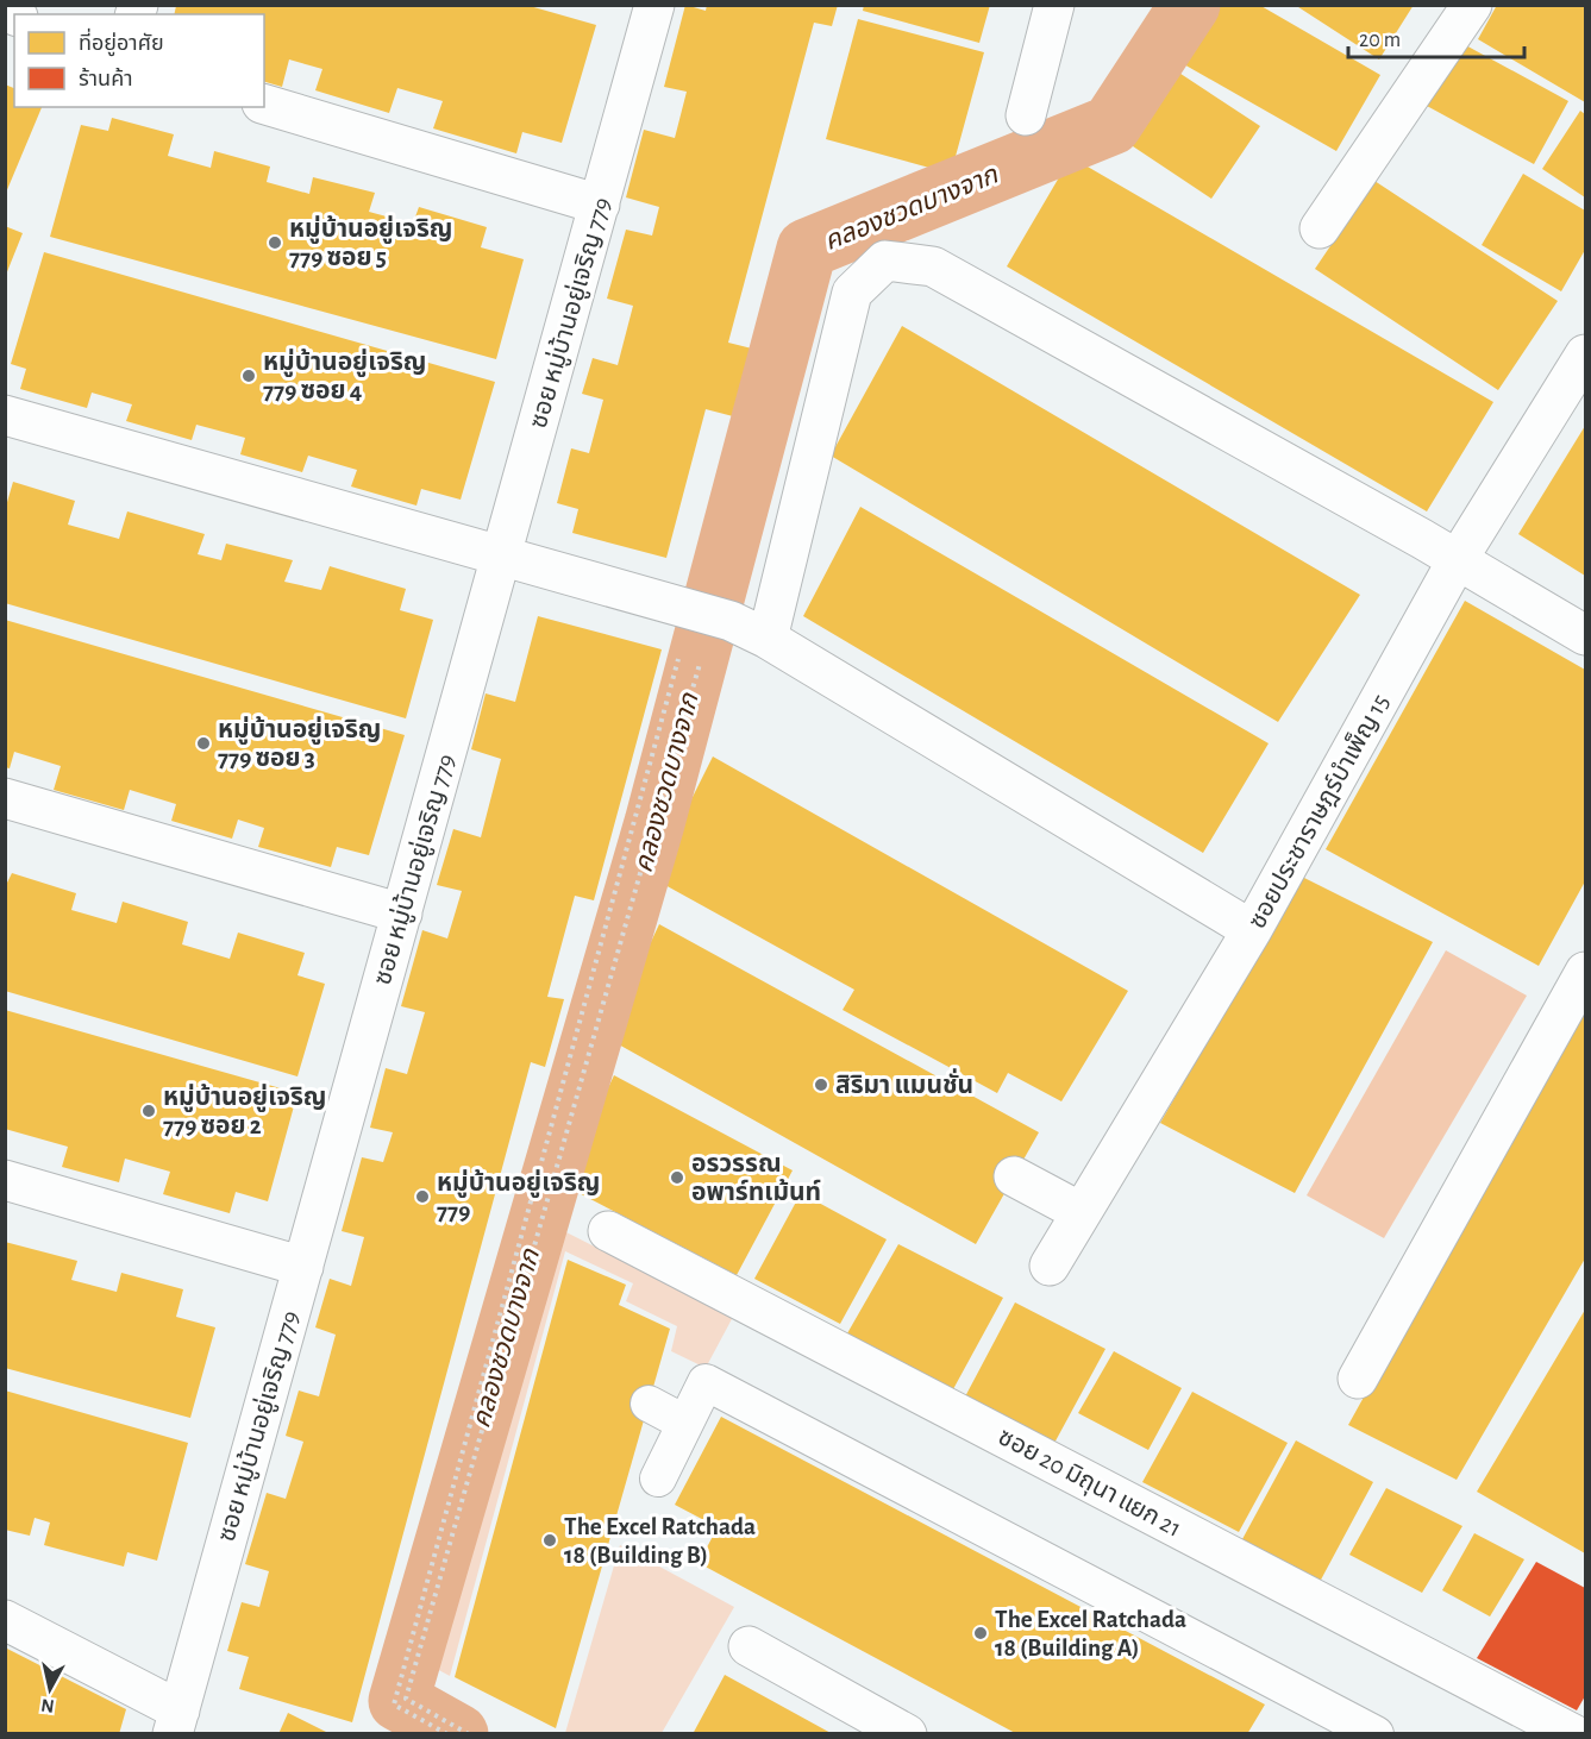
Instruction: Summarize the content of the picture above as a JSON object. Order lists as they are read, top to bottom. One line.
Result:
{"streets":{"street":["ซอย หมู่บ้านอยู่เจริญ 779","ซอยประชาราษฎร์บำเพ็ญ 15","ซอย 20 มิถุนา แยก 21"]},"water":["คลองชวดบางจาก"],"places":["หมู่บ้านอยู่เจริญ 779 ซอย 5","หมู่บ้านอยู่เจริญ 779 ซอย 4","หมู่บ้านอยู่เจริญ 779 ซอย 3","สิริมา แมนชั่น","หมู่บ้านอยู่เจริญ 779 ซอย 2","อรวรรณ อพาร์ทเม้นท์","หมู่บ้านอยู่เจริญ 779","The Excel Ratchada 18 (Building B)","The Excel Ratchada 18 (Building A)"],"legend":["ที่อยู่อาศัย","ร้านค้า"],"scale_bar":"20 m","north":"bottom"}
